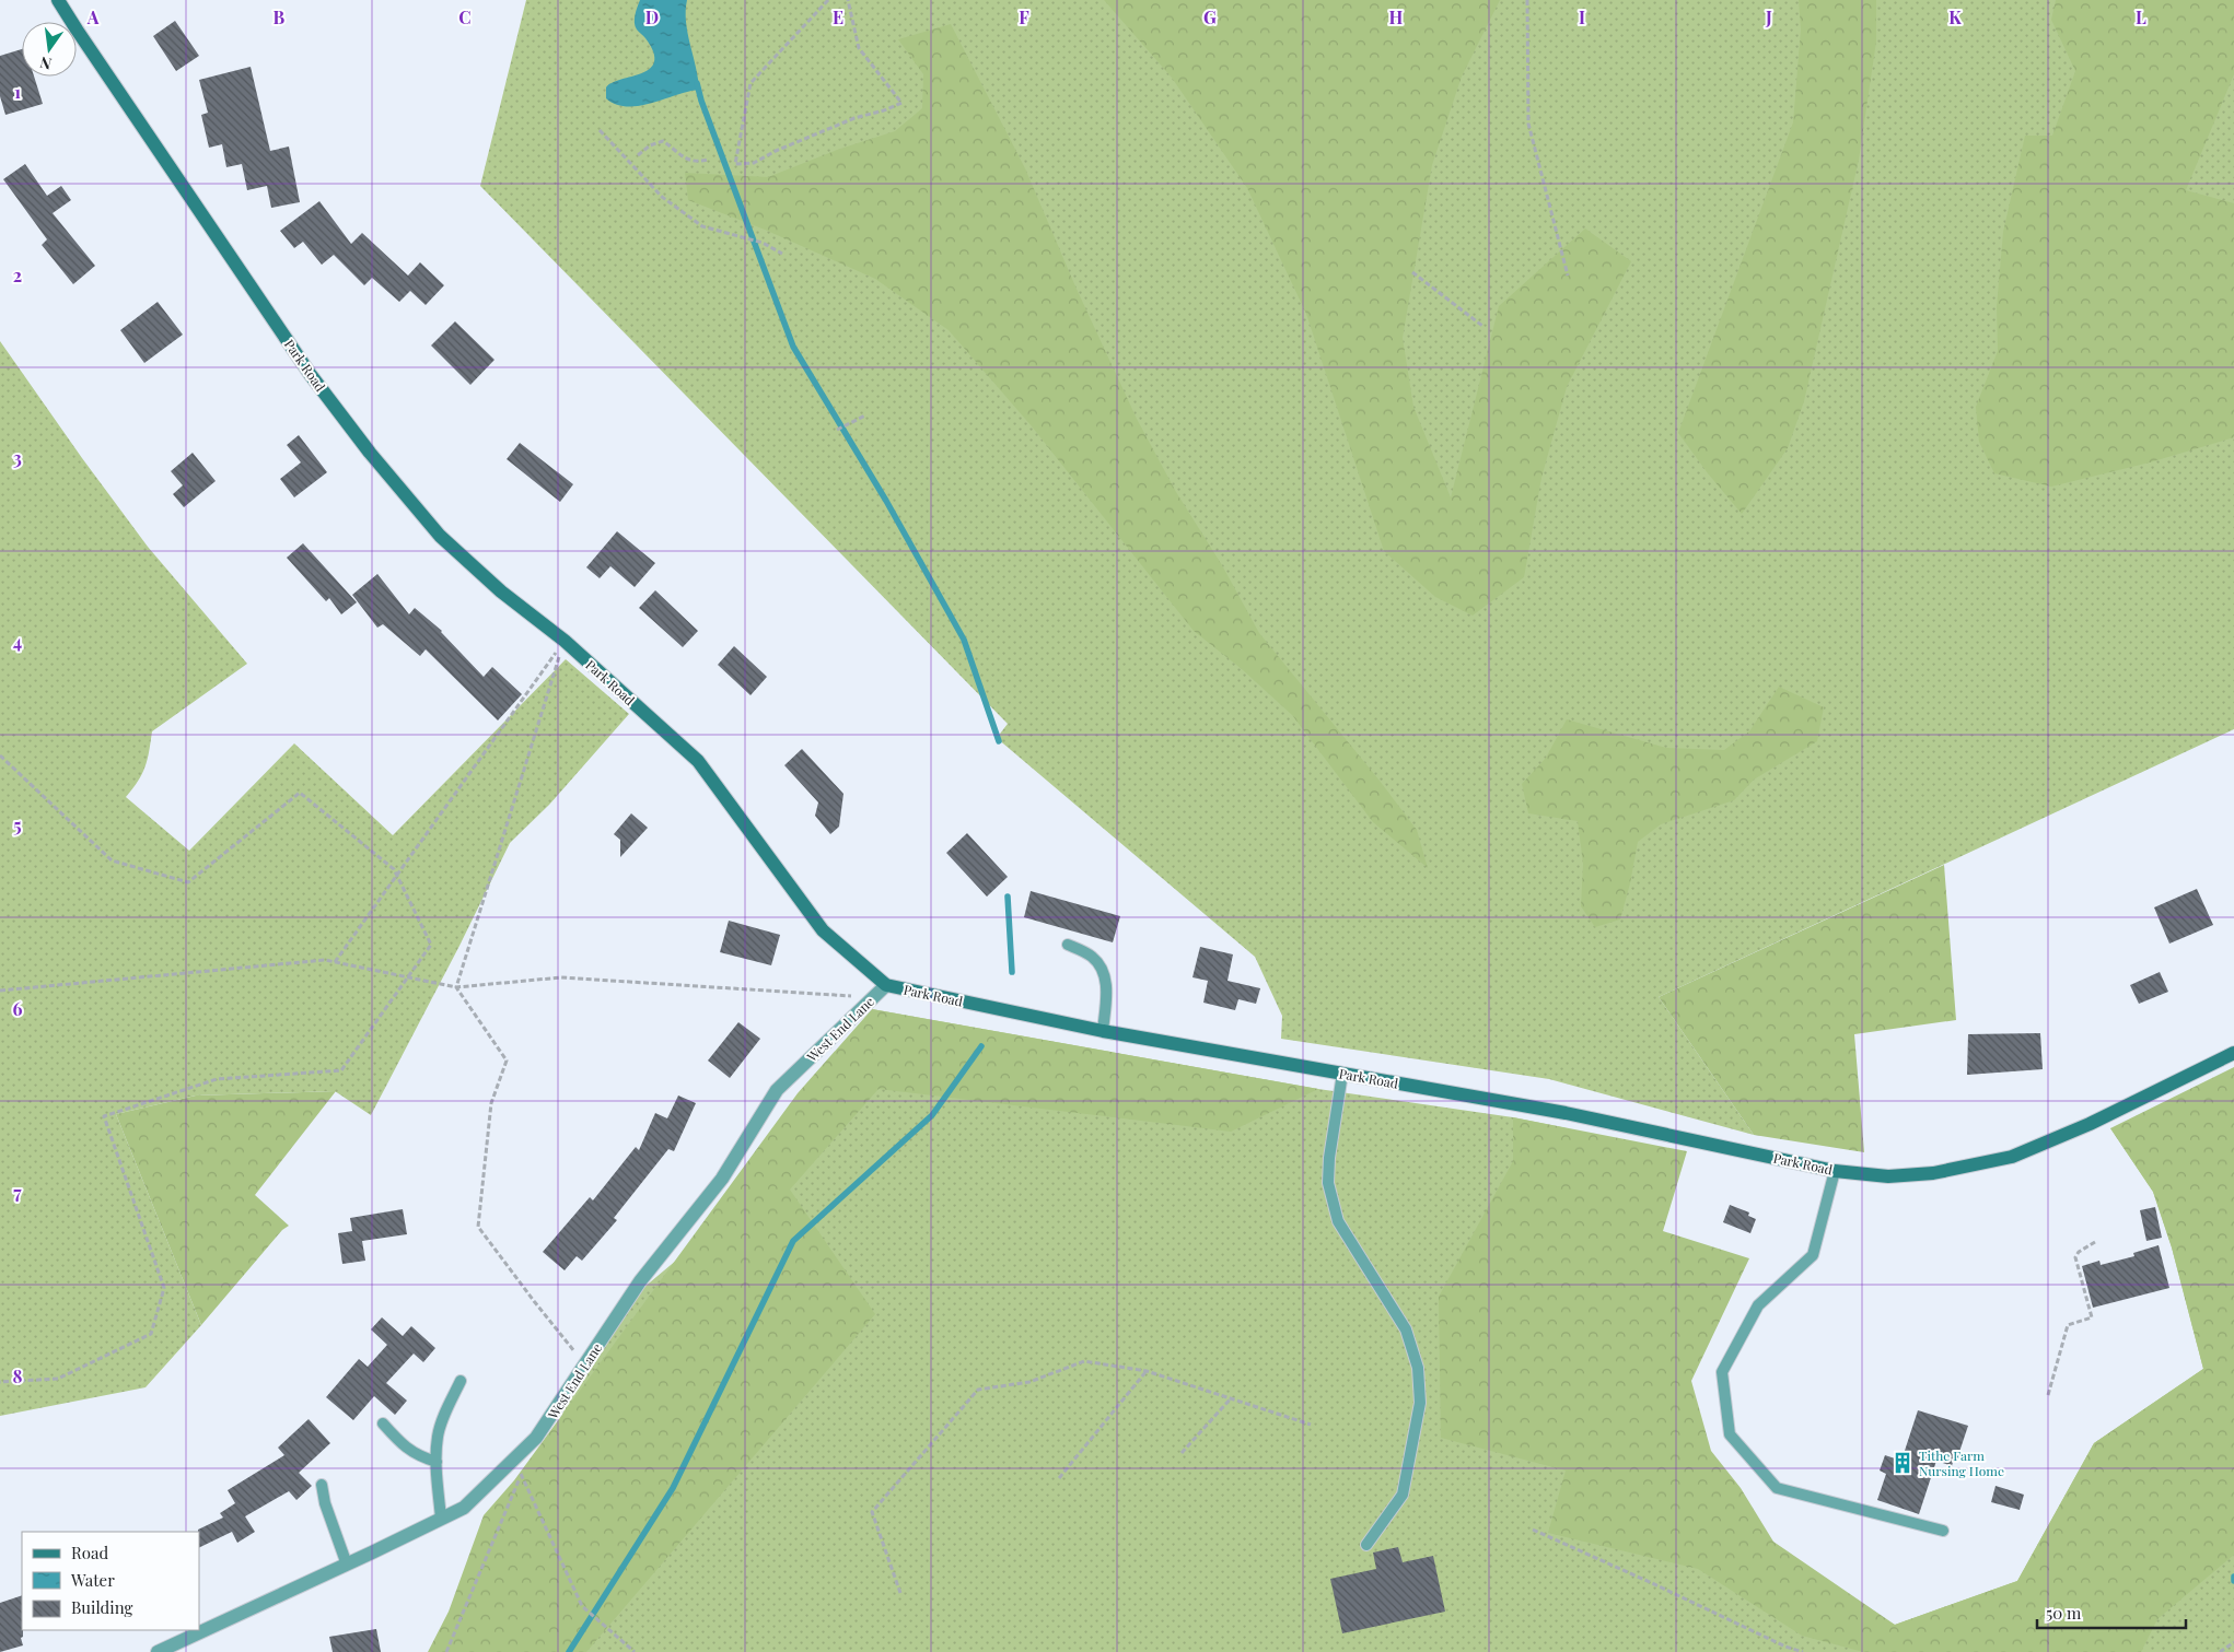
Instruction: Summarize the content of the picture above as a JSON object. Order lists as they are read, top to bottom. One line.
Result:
{"streets":{"main road":["Park Road"],"street":["West End Lane"]},"crossings":[["Park Road","West End Lane"]],"places":{"building":["Tithe Farm Nursing Home"]},"legend":["Road","Water","Building"],"scale_bar":"50 m","north":"bottom","grid":{"columns":["A","B","C","D","E","F","G","H","I","J","K","L"],"rows":["1","2","3","4","5","6","7","8"]}}
